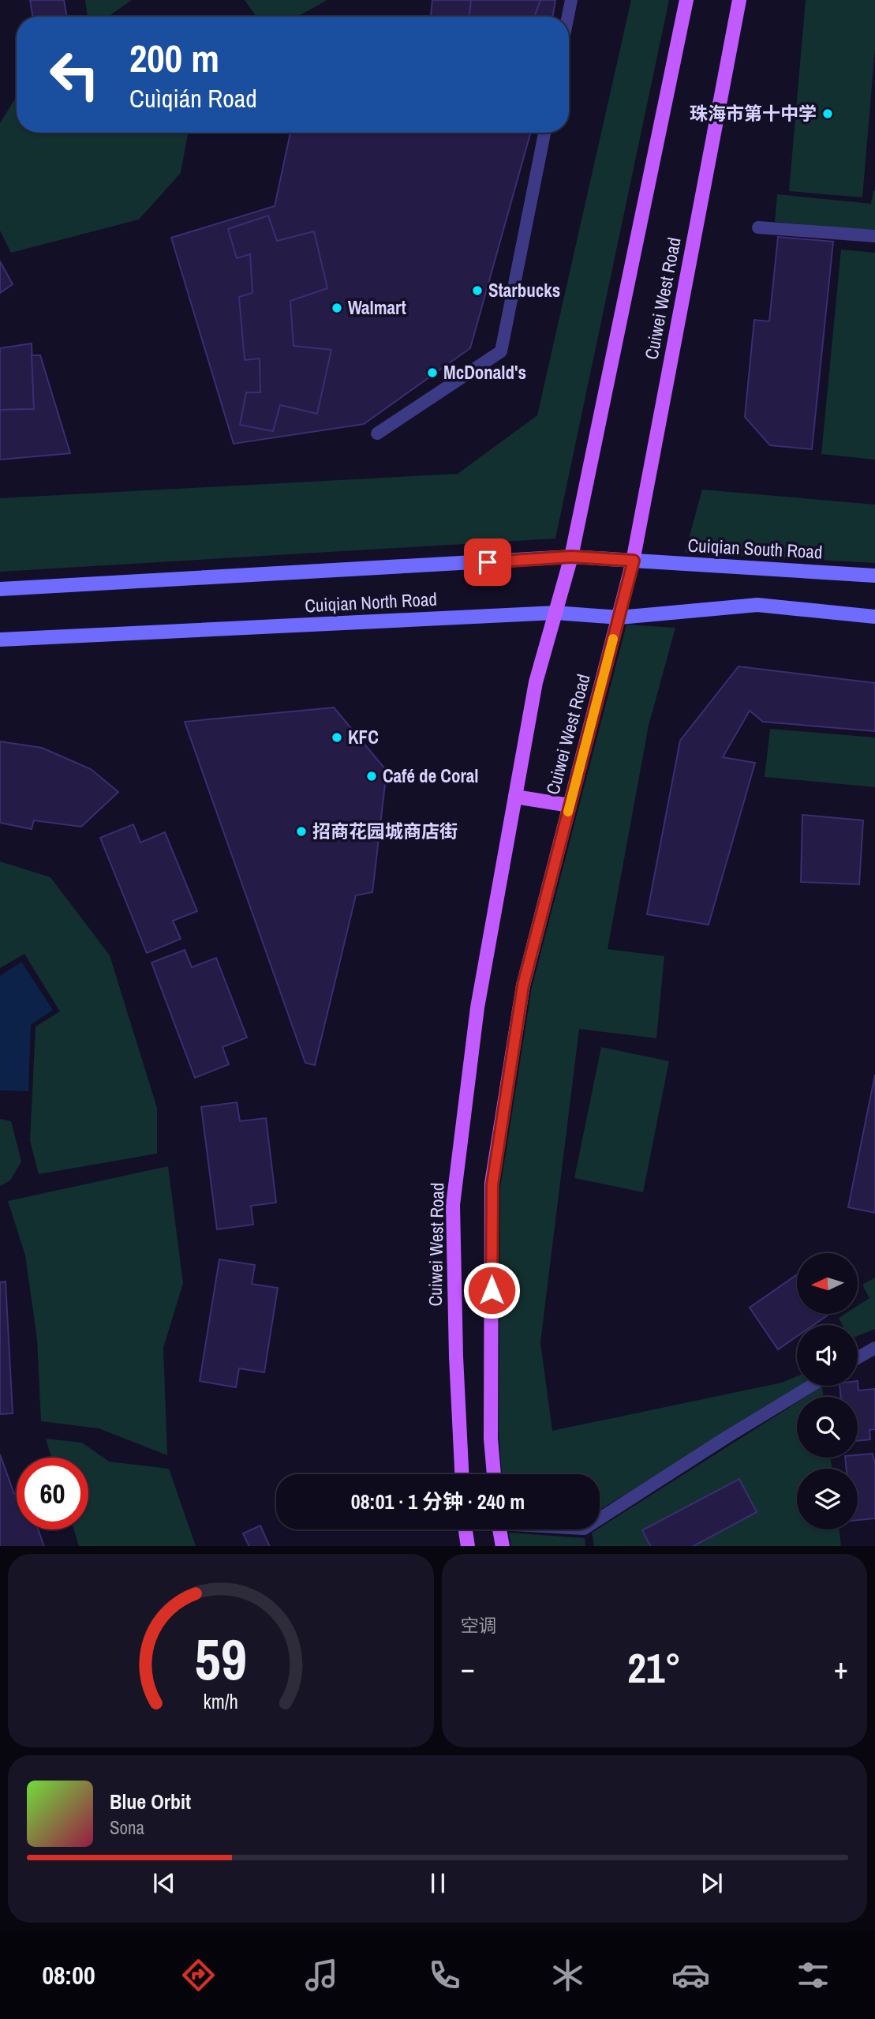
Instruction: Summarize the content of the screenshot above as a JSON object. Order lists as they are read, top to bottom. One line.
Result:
{"streets":{"main road":["Cuiwei West Road","Cuiqian South Road","Cuiqian North Road"]},"crossings":[["Cuiwei West Road","Cuiqian South Road"],["Cuiwei West Road","Cuiqian North Road"],["Cuiqian South Road","Cuiqian North Road"]],"places":["珠海市第十中学","Starbucks","Walmart","McDonald's","KFC","Café de Coral","招商花园城商店街"],"north":"left","page":{"turn":["200 m","Cuìqián Road"],"limit":"60","trip":"08:01 · 1 分钟 · 240 m","tile":"空调","heat":["−","21°","+"],"song":["Blue Orbit","Sona"],"tabs":"08:00","gauge":["59","km/h"]}}
